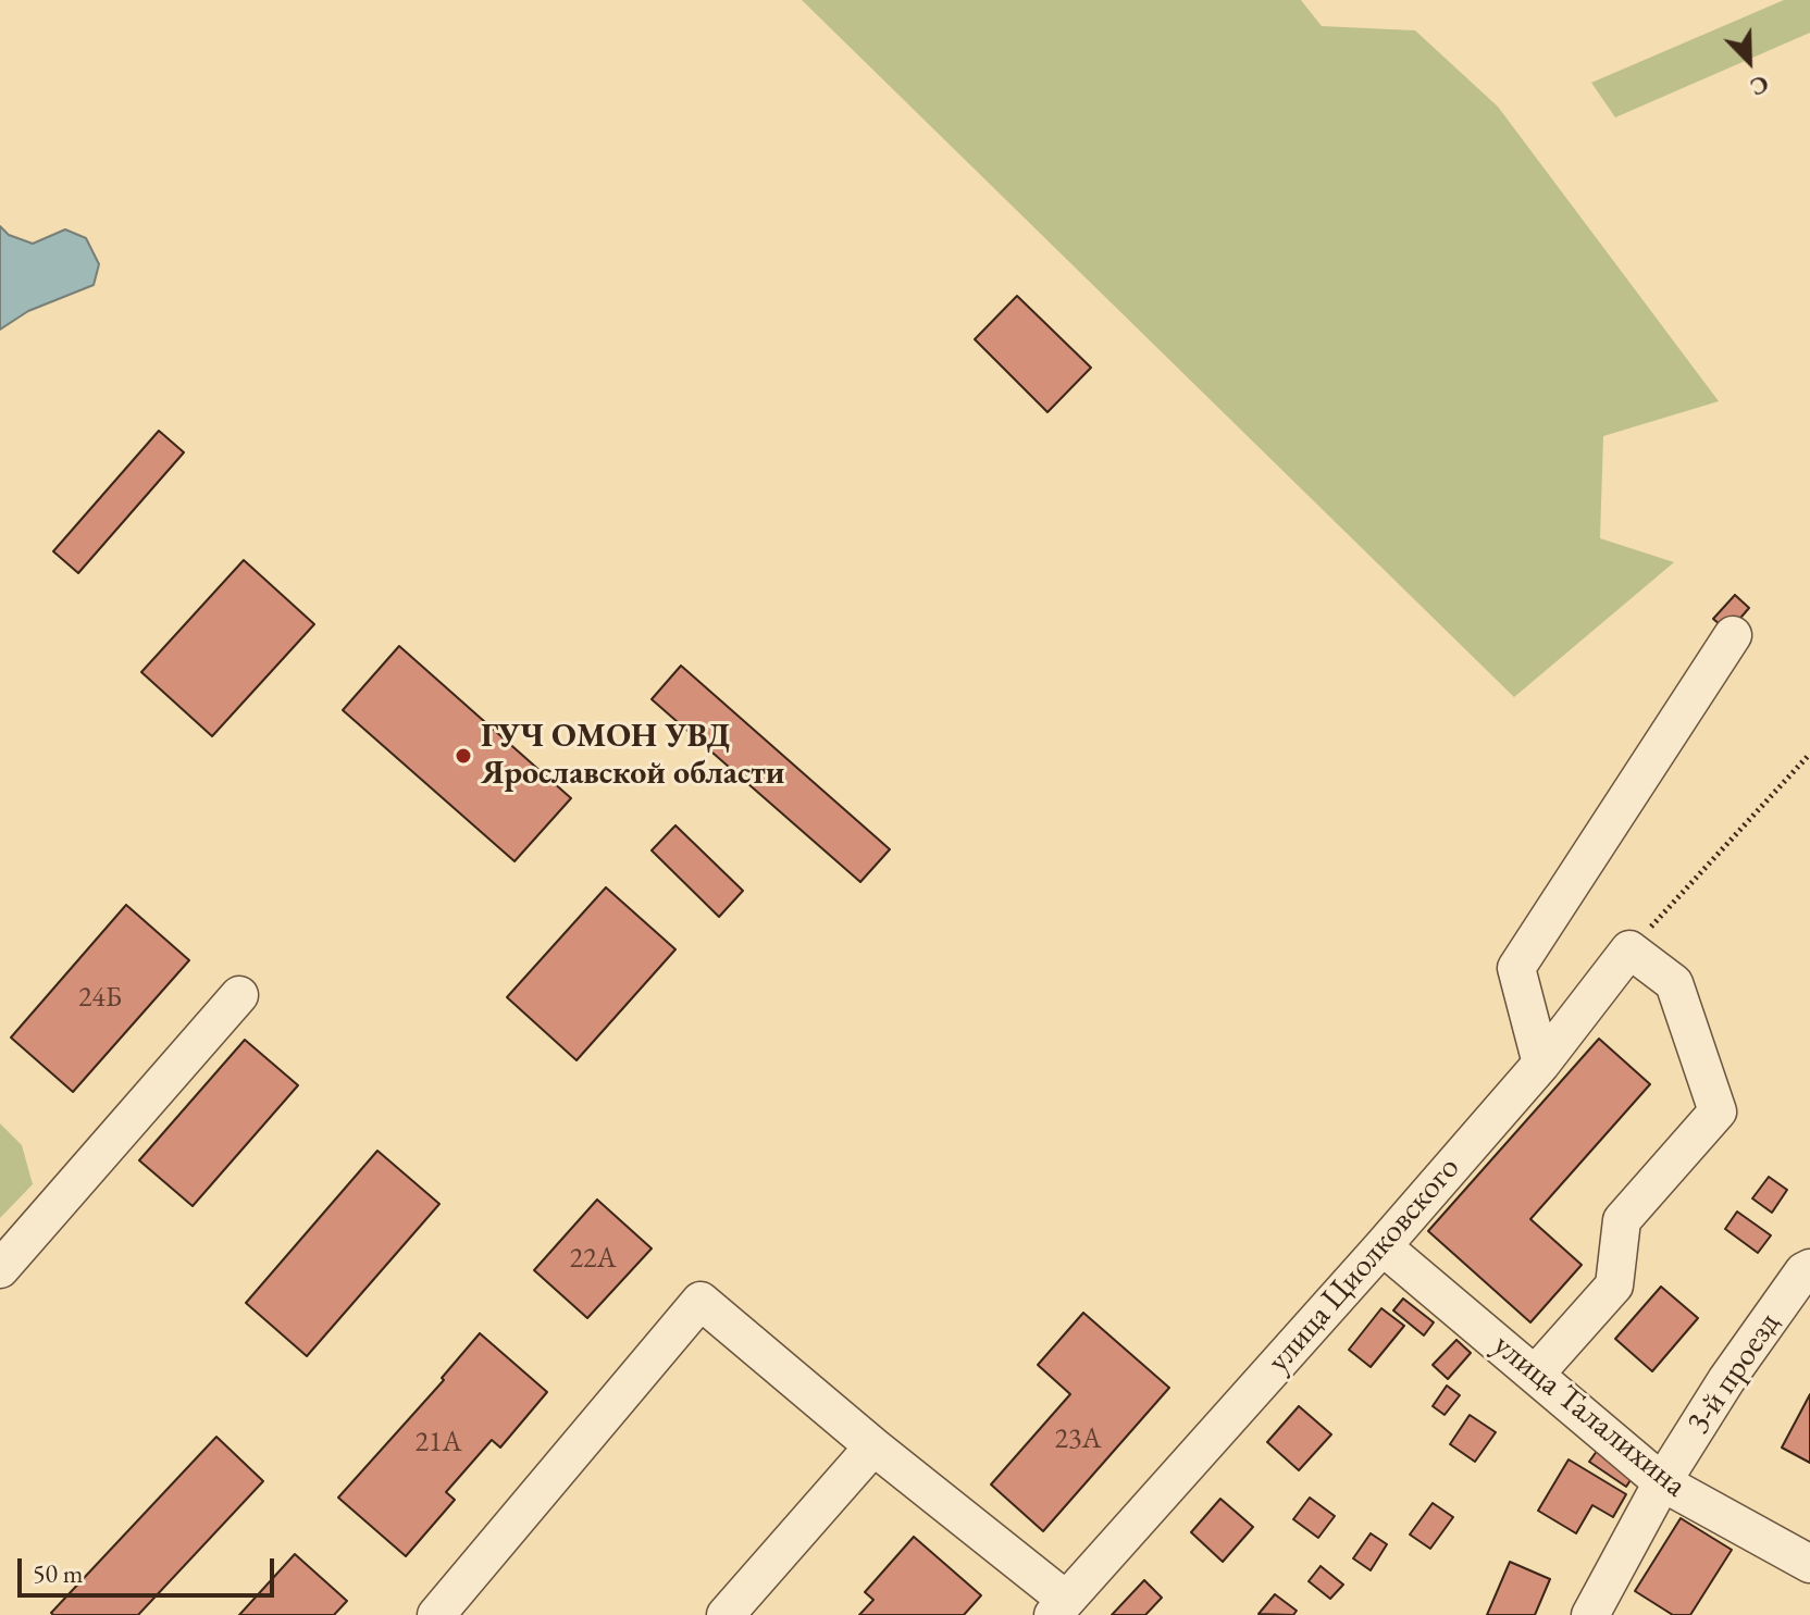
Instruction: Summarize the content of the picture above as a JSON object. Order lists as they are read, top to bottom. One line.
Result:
{"streets":{"street":["улица Циолковского","3-й проезд","улица Талалихина"]},"crossings":[["улица Циолковского","улица Талалихина"],["3-й проезд","улица Талалихина"]],"places":["ГУЧ ОМОН УВД Ярославской области"],"house_numbers":["24Б","22А","23А","21А"],"scale_bar":"50 m","north":"bottom right"}
